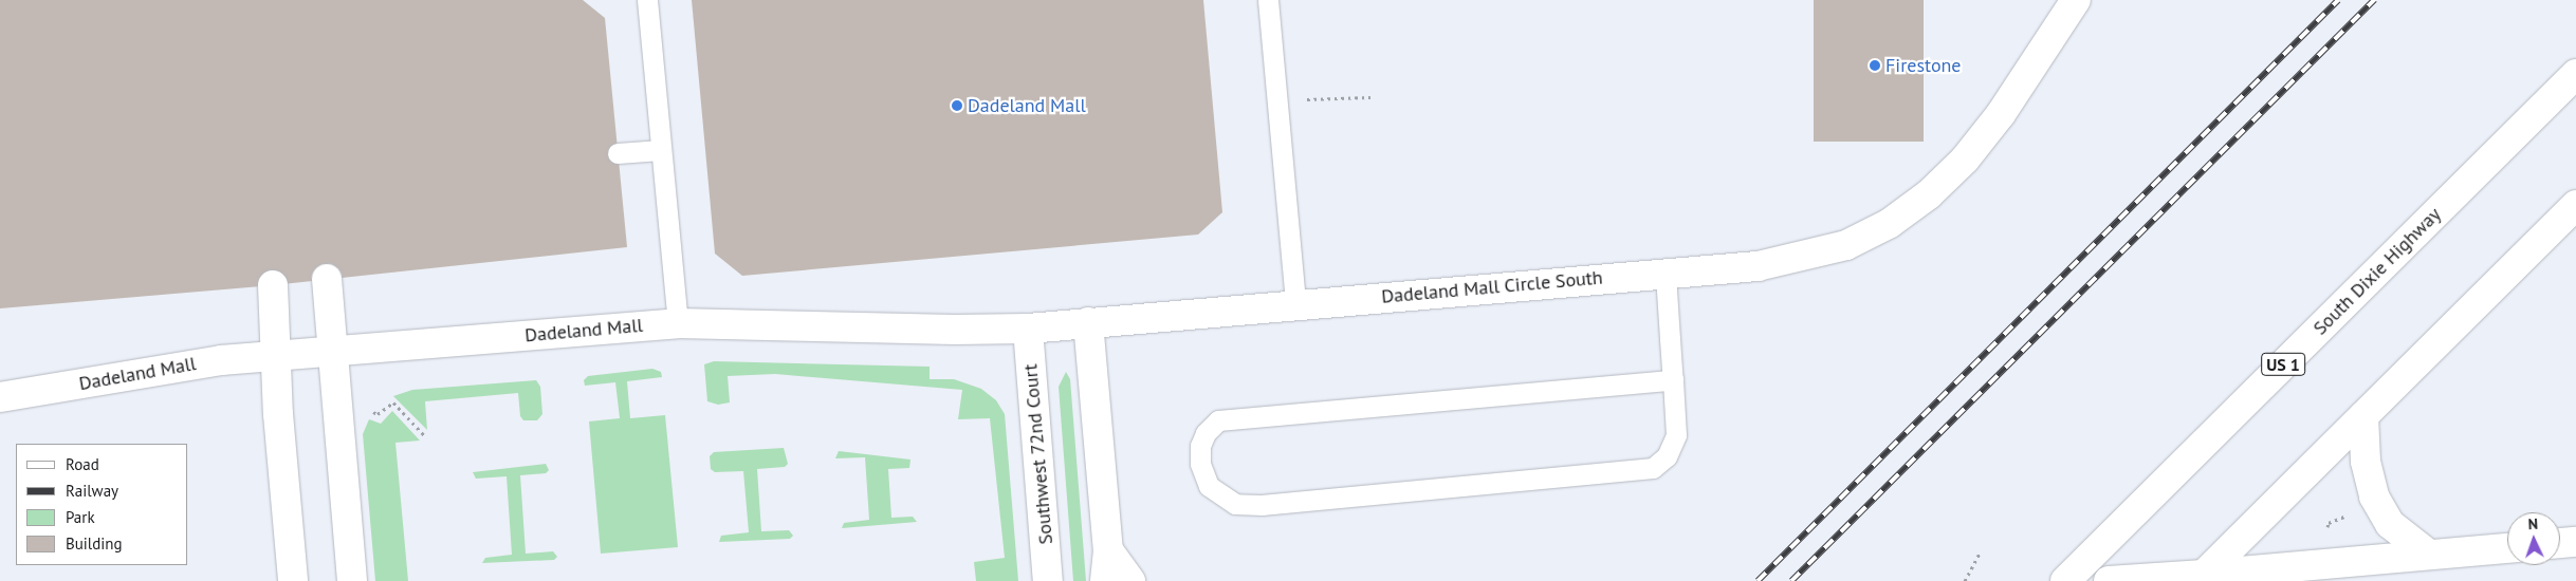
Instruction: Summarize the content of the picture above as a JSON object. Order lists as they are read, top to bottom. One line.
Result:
{"streets":{"main road":["South Dixie Highway","Dadeland Mall Circle South","Dadeland Mall","US 1","Southwest 72nd Court"]},"crossings":[["Dadeland Mall Circle South","Dadeland Mall"],["Dadeland Mall","Southwest 72nd Court"]],"places":["Firestone","Dadeland Mall"],"legend":["Road","Railway","Park","Building"],"north":"top"}
